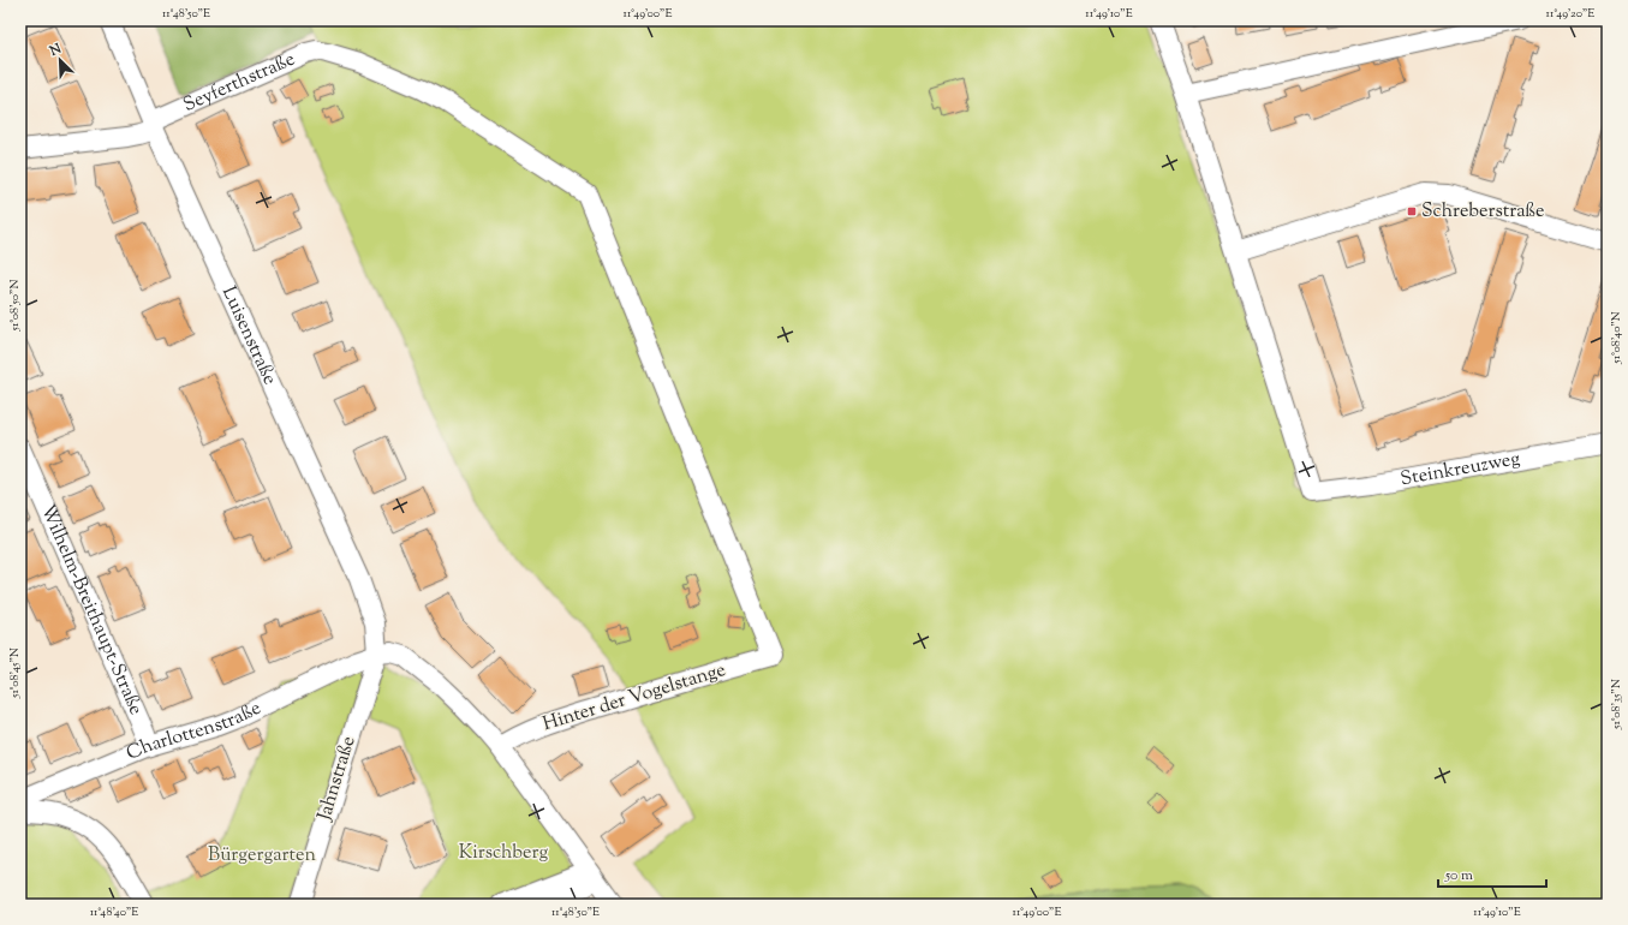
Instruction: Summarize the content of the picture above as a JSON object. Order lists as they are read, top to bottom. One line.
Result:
{"streets":{"street":["Seyferthstraße","Luisenstraße","Steinkreuzweg","Wilhelm-Breithaupt-Straße","Hinter der Vogelstange","Charlottenstraße","Jahnstraße"]},"crossings":[["Seyferthstraße","Luisenstraße"],["Seyferthstraße","Hinter der Vogelstange"],["Luisenstraße","Charlottenstraße"],["Luisenstraße","Jahnstraße"],["Wilhelm-Breithaupt-Straße","Charlottenstraße"],["Charlottenstraße","Jahnstraße"]],"parks":["Kirschberg","Bürgergarten"],"places":{"transit":["Schreberstraße"]},"scale_bar":"50 m","north":"top left","coordinates":["11°48'50\"E","11°49'00\"E","11°49'10\"E","11°49'20\"E","51°08'50\"N","51°08'40\"N","51°08'45\"N","51°08'35\"N","11°48'40\"E"]}
